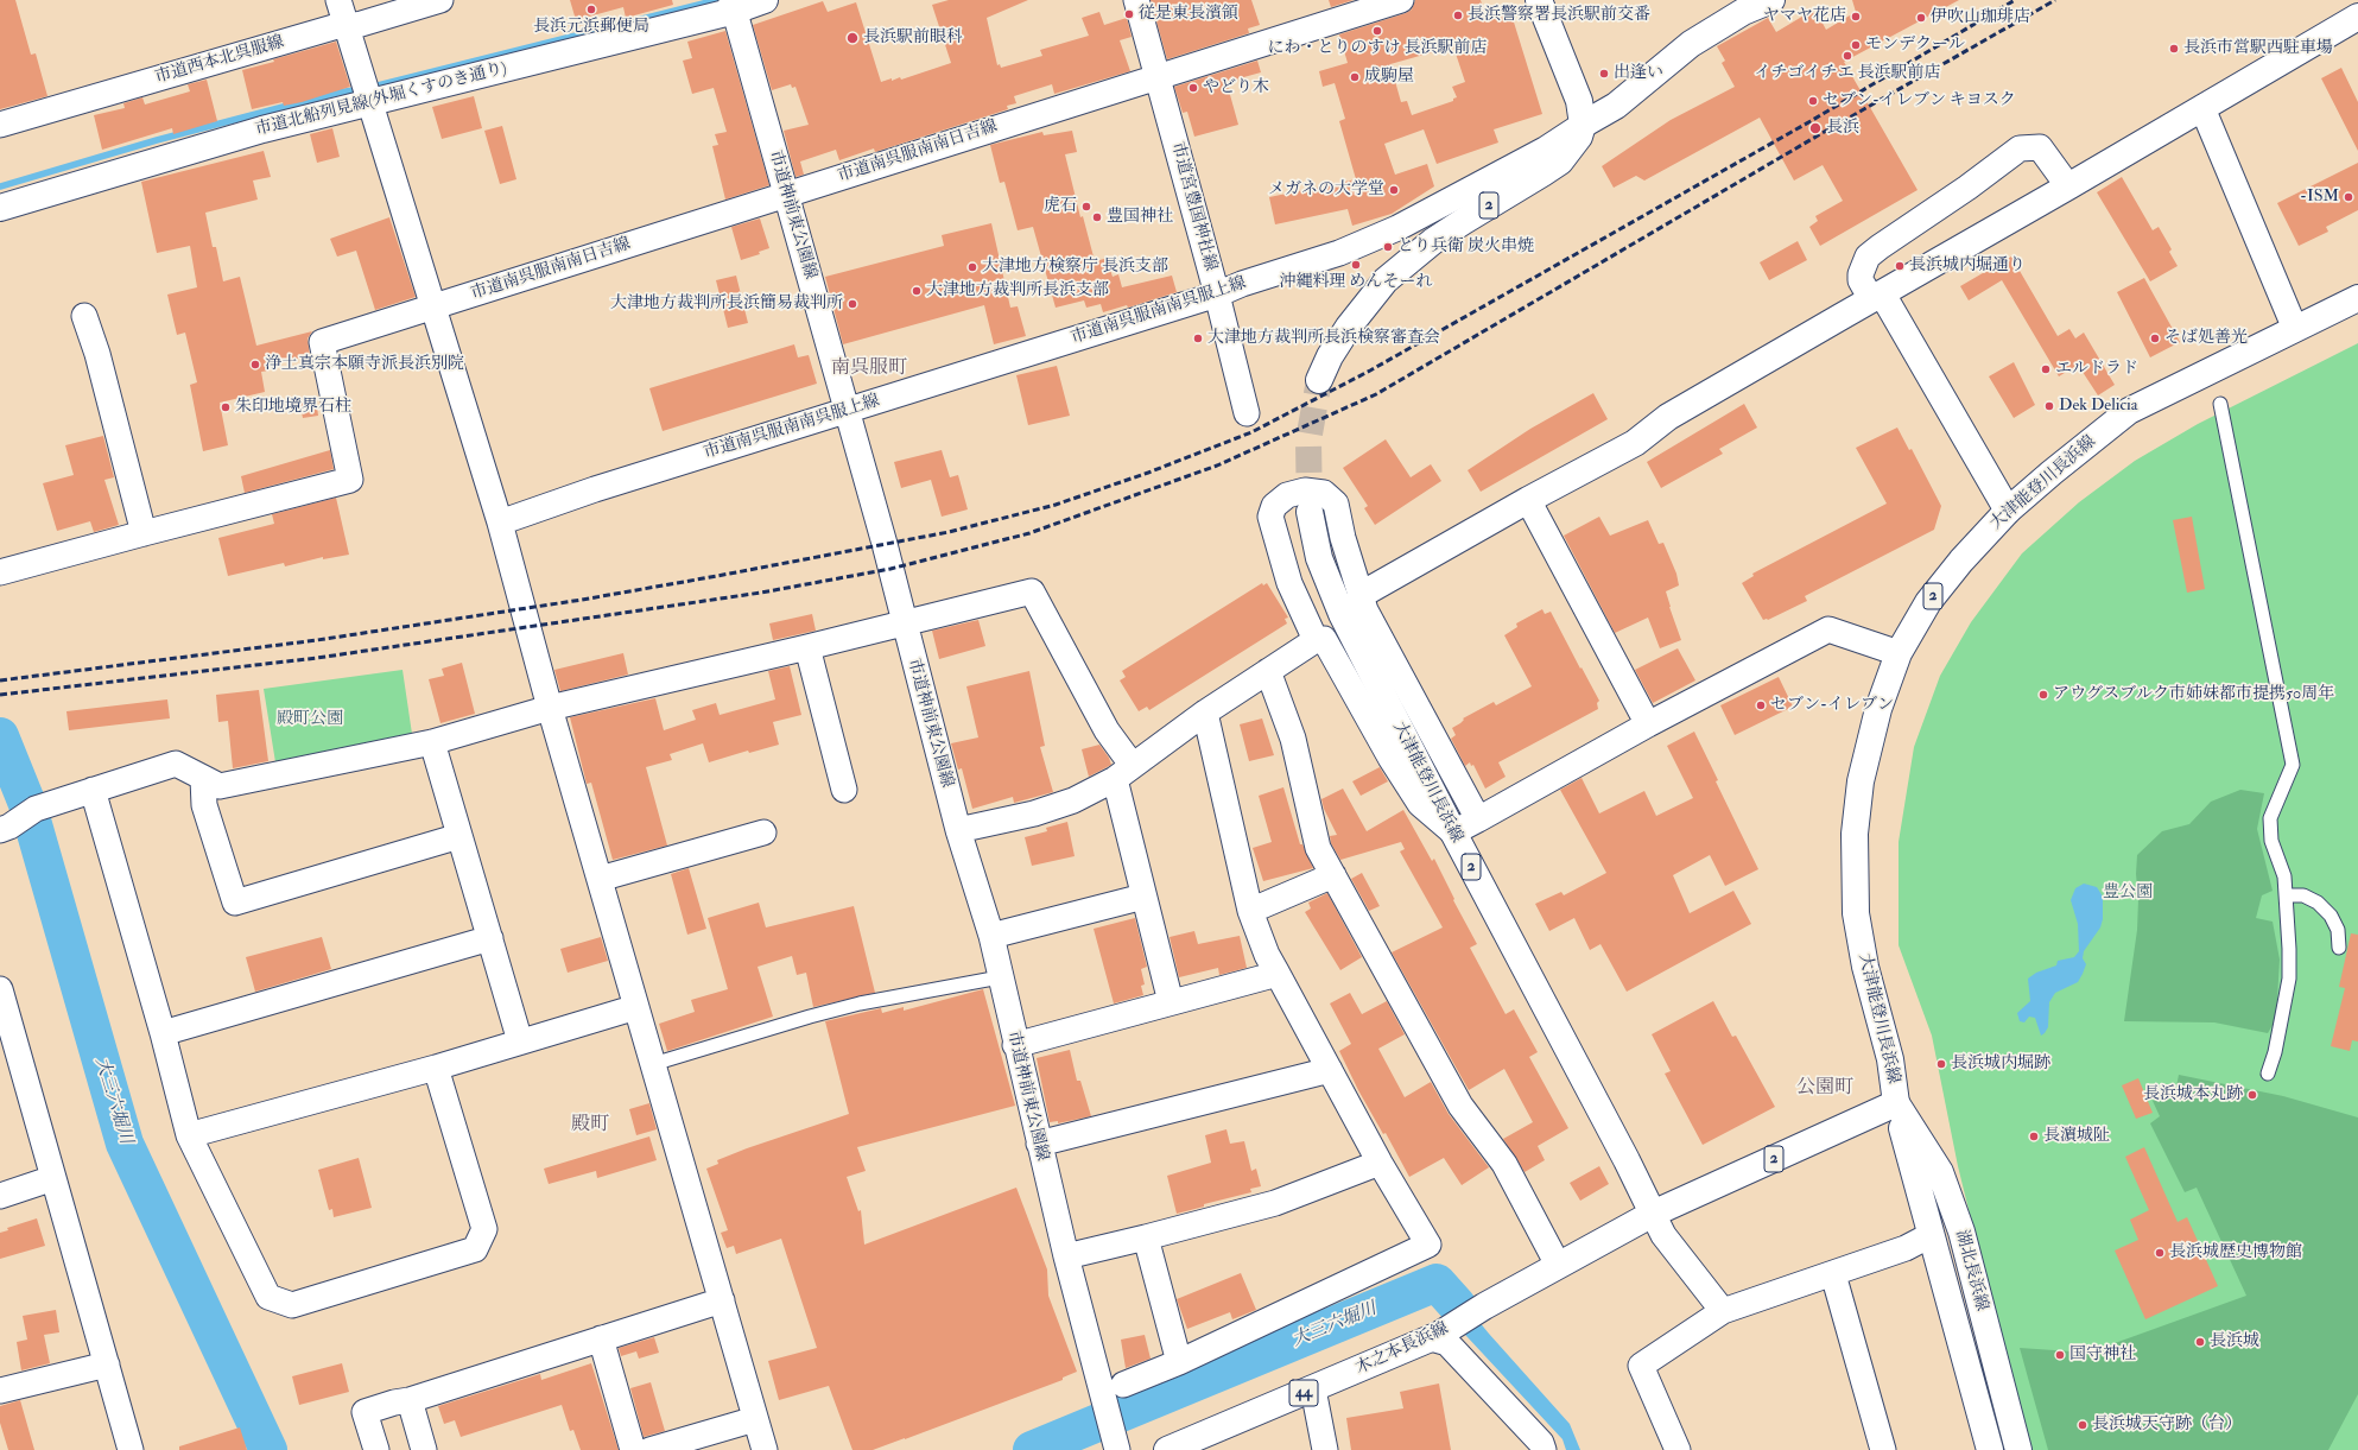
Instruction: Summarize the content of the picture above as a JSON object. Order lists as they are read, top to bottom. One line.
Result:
{"streets":{"main road":["市道北船列見線(外堀くすのき通り)","2","市道南呉服南南呉服上線","大津能登川長浜線","湖北長浜線","木之本長浜線","44"],"street":["市道西本北呉服線","市道南呉服南南日吉線","市道宮豊国神社線","市道神前東公園線"]},"crossings":[["市道北船列見線(外堀くすのき通り)","市道神前東公園線"],["市道南呉服南南日吉線","市道宮豊国神社線"],["市道南呉服南南日吉線","市道神前東公園線"],["2","市道南呉服南南呉服上線"],["市道宮豊国神社線","市道南呉服南南呉服上線"],["市道神前東公園線","市道南呉服南南呉服上線"],["大津能登川長浜線","湖北長浜線"],["大津能登川長浜線","木之本長浜線"]],"districts":["南呉服町","公園町","殿町"],"water":["大三六堀川"],"parks":["殿町公園","豊公園"],"places":["長浜元浜郵便局","従是東長濱領","長浜警察署長浜駅前交番","ヤマヤ花店","伊吹山珈琲店","にわ・とりのすけ 長浜駅前店","長浜駅前眼科","モンデクール","長浜市営駅西駐車場","イチゴイチエ 長浜駅前店","出逢い","成駒屋","やどり木","セブン-イレブン キヨスク","長浜","メガネの大学堂","-ISM","虎石","豊国神社","とり兵衛 炭火串焼","沖縄料理 めんそーれ","長浜城内堀通り","大津地方検察庁 長浜支部","大津地方裁判所長浜支部","大津地方裁判所長浜簡易裁判所","大津地方裁判所長浜検察審査会","そば処善光","浄土真宗本願寺派長浜別院","エルドラド","Dek Delicia","朱印地境界石柱","アウグスブルク市姉妹都市提携50周年","セブン-イレブン","長浜城内堀跡","長浜城本丸跡","長濵城阯","長浜城歴史博物館","長浜城","国守神社","長浜城天守跡（台）"]}
